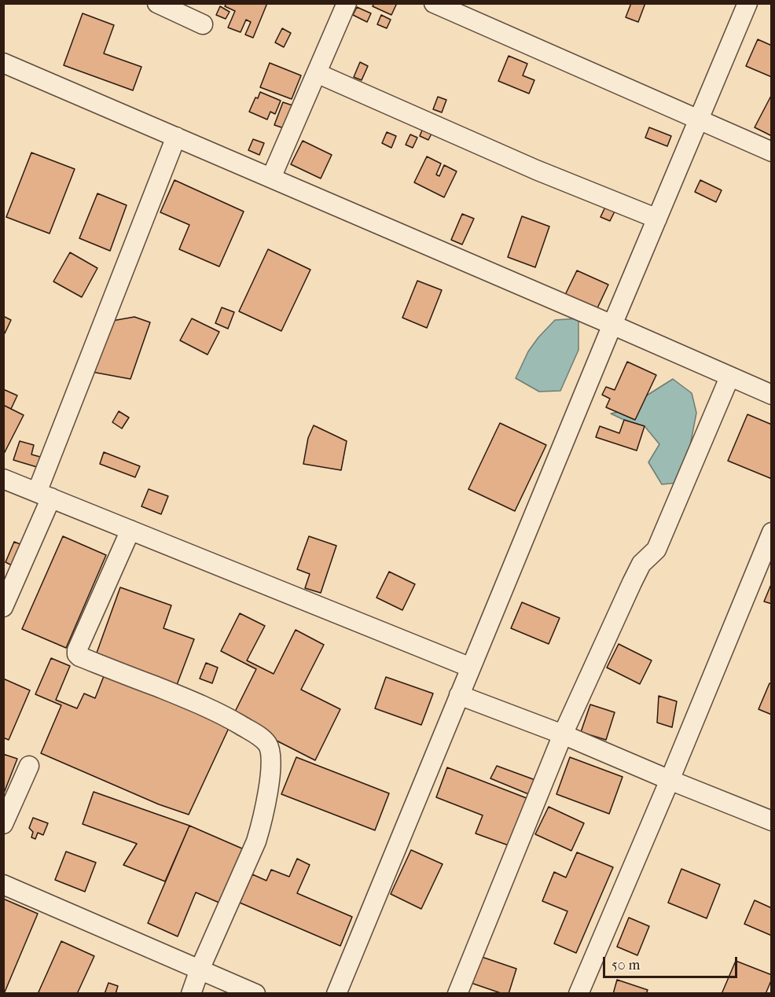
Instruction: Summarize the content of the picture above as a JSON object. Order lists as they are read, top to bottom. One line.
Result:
{"scale_bar":"50 m"}
